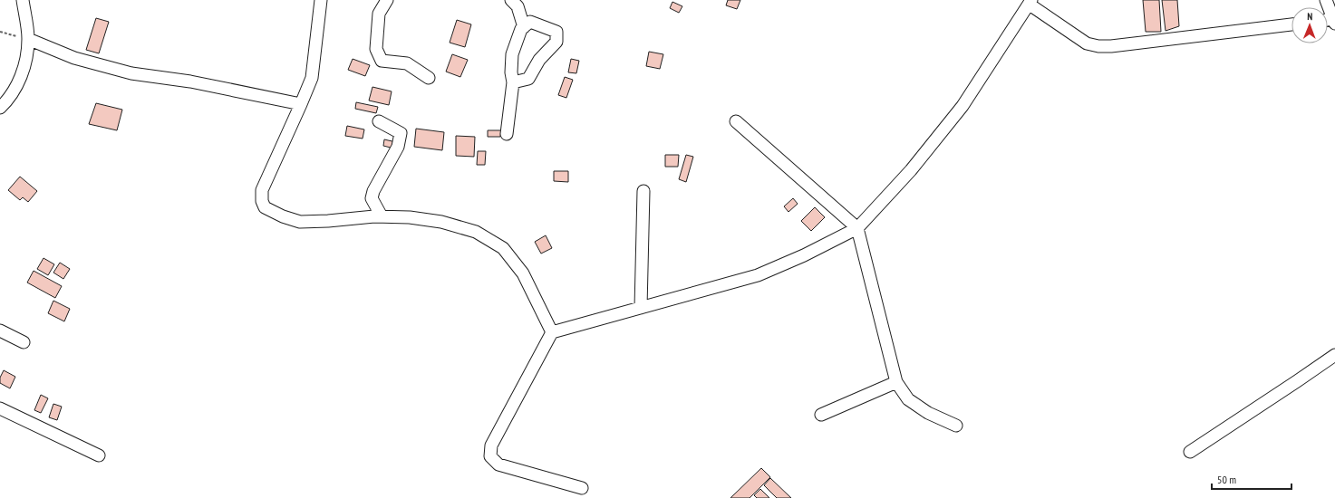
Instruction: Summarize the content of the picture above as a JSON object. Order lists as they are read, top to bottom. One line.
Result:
{"scale_bar":"50 m","north":"top"}
